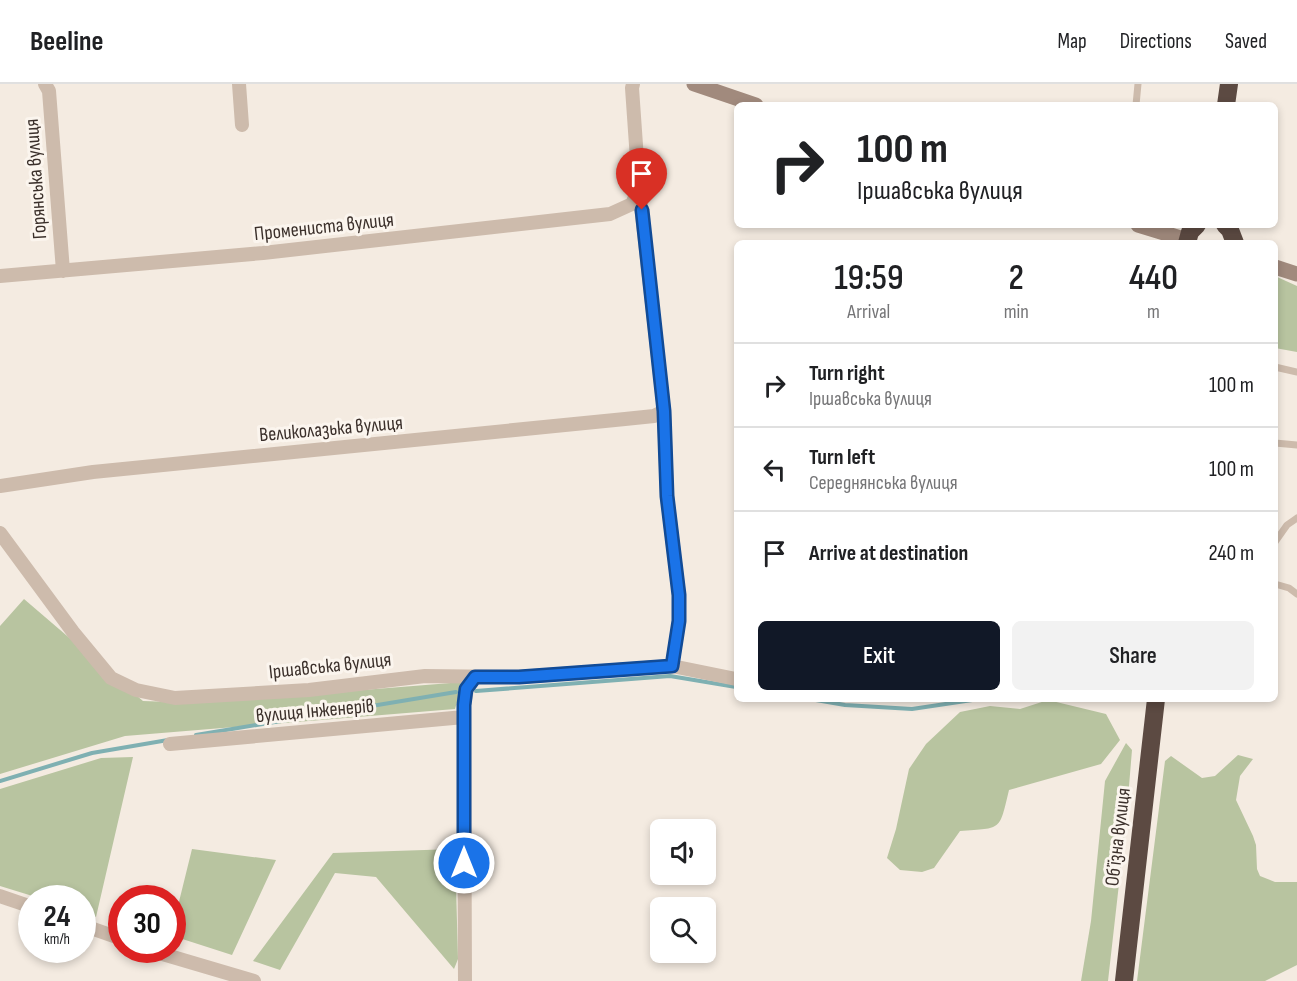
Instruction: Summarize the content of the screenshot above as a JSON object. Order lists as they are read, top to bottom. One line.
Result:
{"streets":{"highway":["Обʼїзна вулиця"],"street":["Горянська вулиця","Промениста вулиця","Великолазька вулиця","Іршавська вулиця","вулиця Інженерів"]},"crossings":[["Горянська вулиця","Промениста вулиця"]],"page":{"header":"Beeline","nav":["Map","Directions","Saved"],"turn":["100 m","Іршавська вулиця"],"eta":["19:59","Arrival","2","min","440","m"],"list":[{"name":"Turn right","note":"Іршавська вулиця","value":"100 m"},{"name":"Turn left","note":"Середнянська вулиця","value":"100 m"},{"name":"Arrive at destination","value":"240 m"}],"buttons":["Exit","Share"],"speed":"24 km/h","limit":"30"}}
